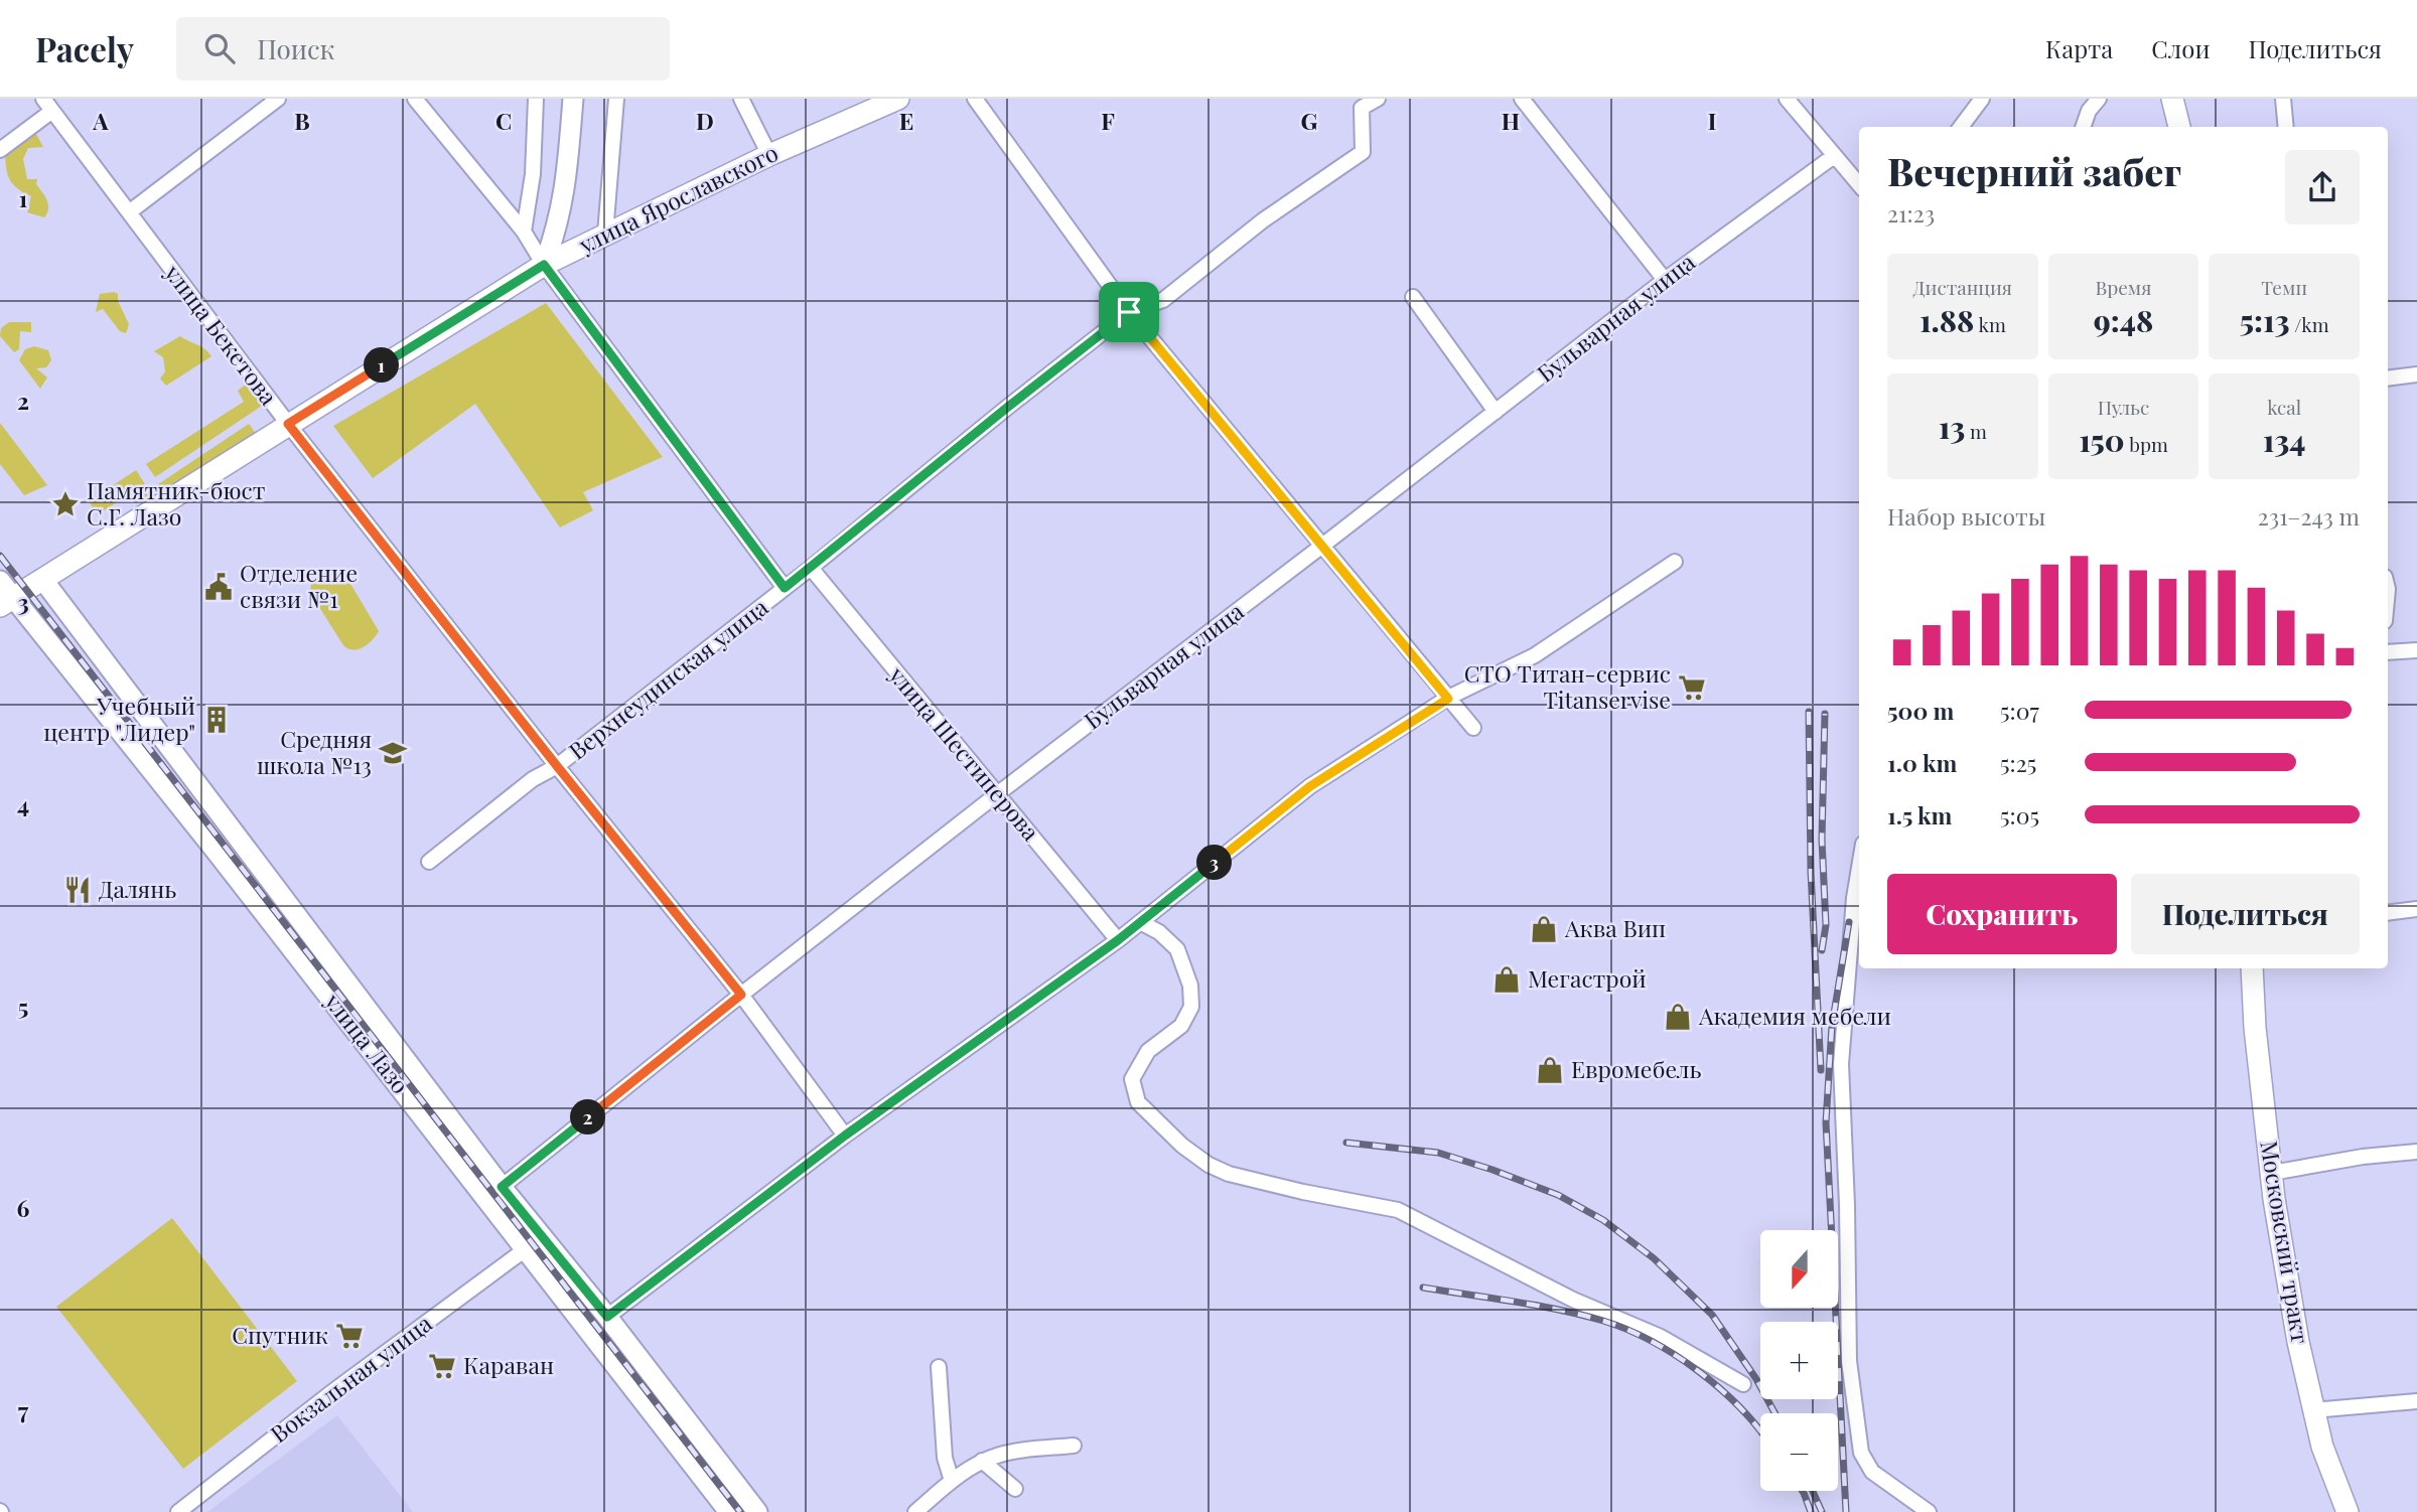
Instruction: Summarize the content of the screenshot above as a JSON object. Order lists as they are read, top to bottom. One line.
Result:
{"streets":{"main road":["улица Ярославского","улица Лазо","Московский тракт"],"street":["Бульварная улица","улица Бекетова","Верхнеудинская улица","улица Шестиперова","Вокзальная улица"]},"crossings":[["улица Ярославского","улица Бекетова"],["улица Ярославского","улица Лазо"],["Бульварная улица","улица Бекетова"],["Бульварная улица","улица Шестиперова"],["Бульварная улица","улица Лазо"],["улица Бекетова","Верхнеудинская улица"],["Верхнеудинская улица","улица Шестиперова"],["улица Лазо","Вокзальная улица"]],"places":{"place":["Памятник-бюст С.Г. Лазо"],"public building":["Отделение связи №1"],"supermarket":["СТО Титан-сервис Titanservise","Спутник","Караван"],"building":["Учебный центр \"Лидер\""],"school or university":["Средняя школа №13"],"restaurant":["Далянь"],"shop":["Аква Вип","Мегастрой","Академия мебели","Евромебель"]},"north":"bottom","page":{"header":"Pacely","search":"Поиск","nav":["Карта","Слои","Поделиться"],"heading":["Вечерний забег","21:23"],"stats":[["Дистанция","1.88 km"],["Время","9:48"],["Темп","5:13 /km"],["13 m"],["Пульс","150 bpm"],["kcal","134"]],"pins":["1","3","2"],"chart":["Набор высоты","231–243 m"],"list":[{"name":"500 m","note":"5:07"},{"name":"1.0 km","note":"5:25"},{"name":"1.5 km","note":"5:05"}],"buttons":["Сохранить","Поделиться"],"map_buttons":["+","−"]},"grid":{"columns":["A","B","C","D","E","F","G","H","I"],"rows":["1","2","3","4","5","6","7"]}}
